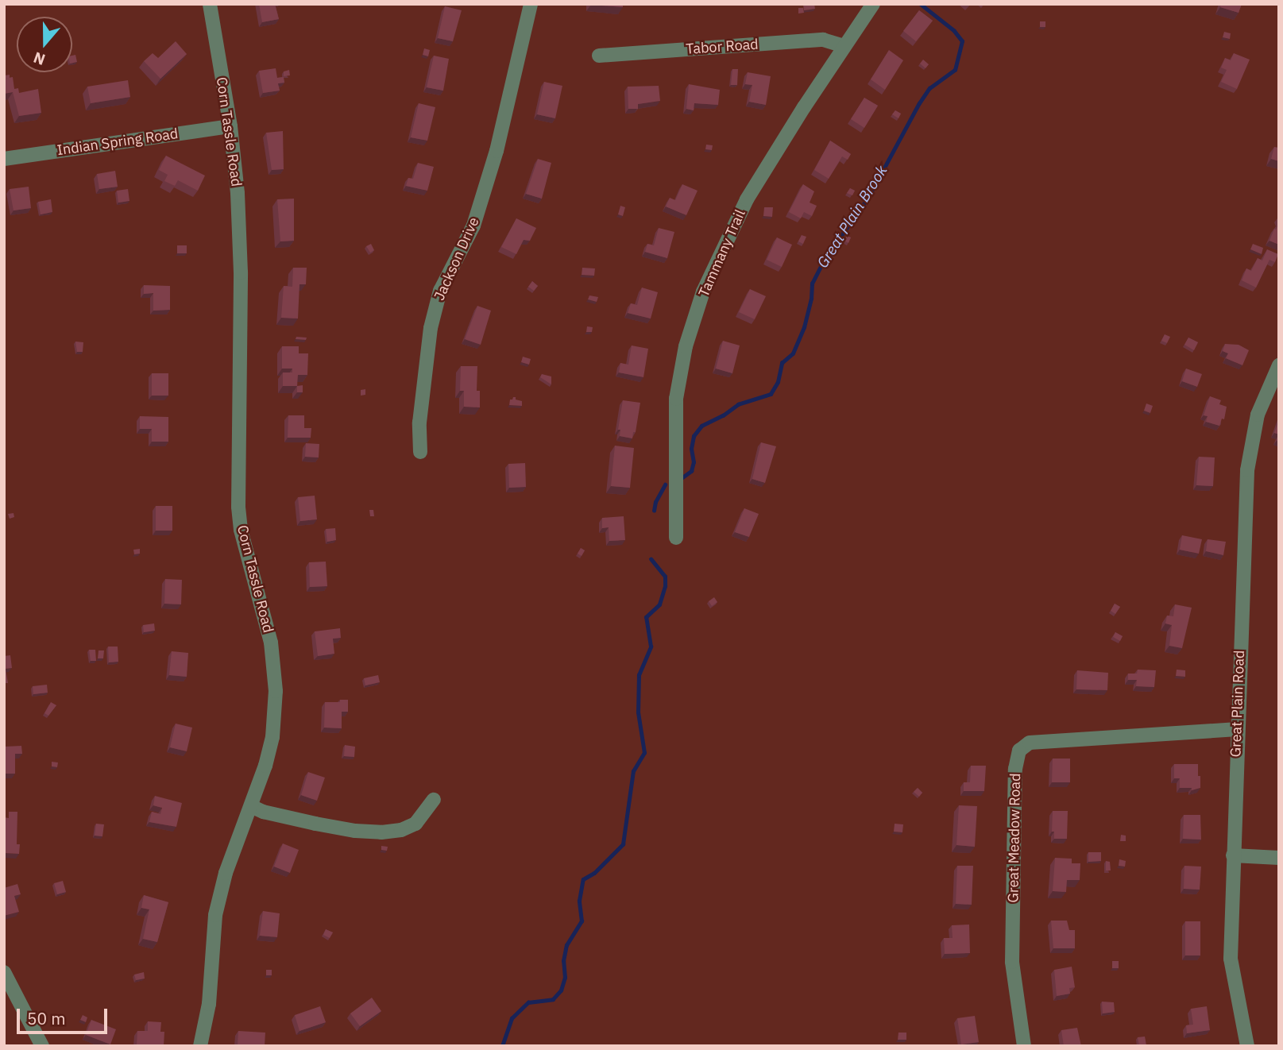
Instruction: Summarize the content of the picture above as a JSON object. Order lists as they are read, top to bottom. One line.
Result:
{"streets":{"street":["Tabor Road","Corn Tassle Road","Indian Spring Road","Tammany Trail","Jackson Drive","Great Plain Road","Great Meadow Road"]},"crossings":[["Tabor Road","Tammany Trail"],["Corn Tassle Road","Indian Spring Road"],["Great Plain Road","Great Meadow Road"]],"water":["Great Plain Brook"],"scale_bar":"50 m","north":"bottom"}
